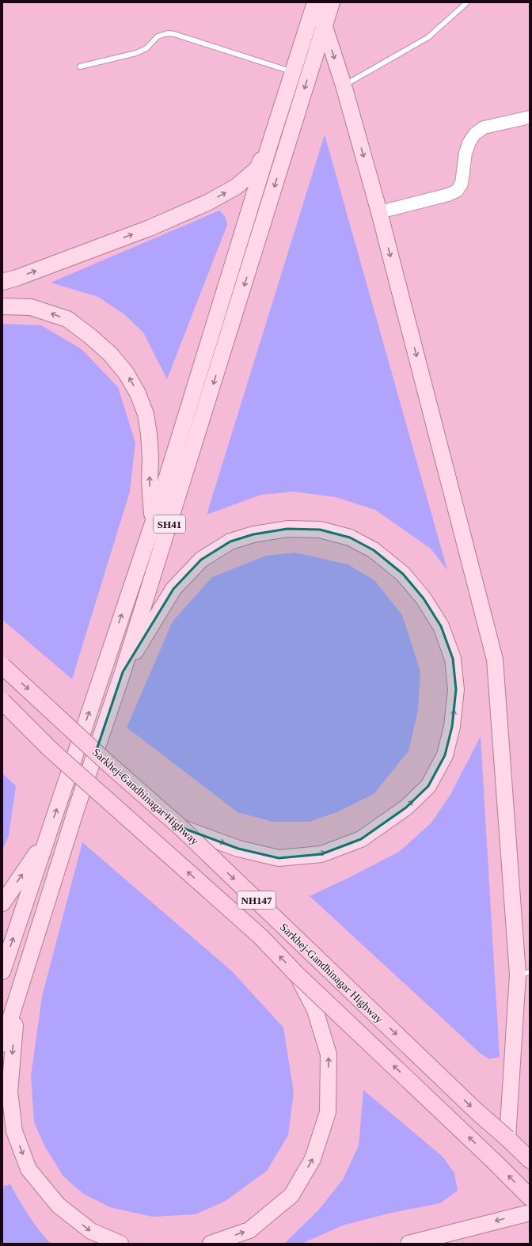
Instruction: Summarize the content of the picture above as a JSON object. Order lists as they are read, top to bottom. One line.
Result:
{"streets":{"highway":["Sarkhej-Gandhinagar Highway","NH147"],"main road":["SH41"]},"crossings":[["Sarkhej-Gandhinagar Highway","NH147"]]}
